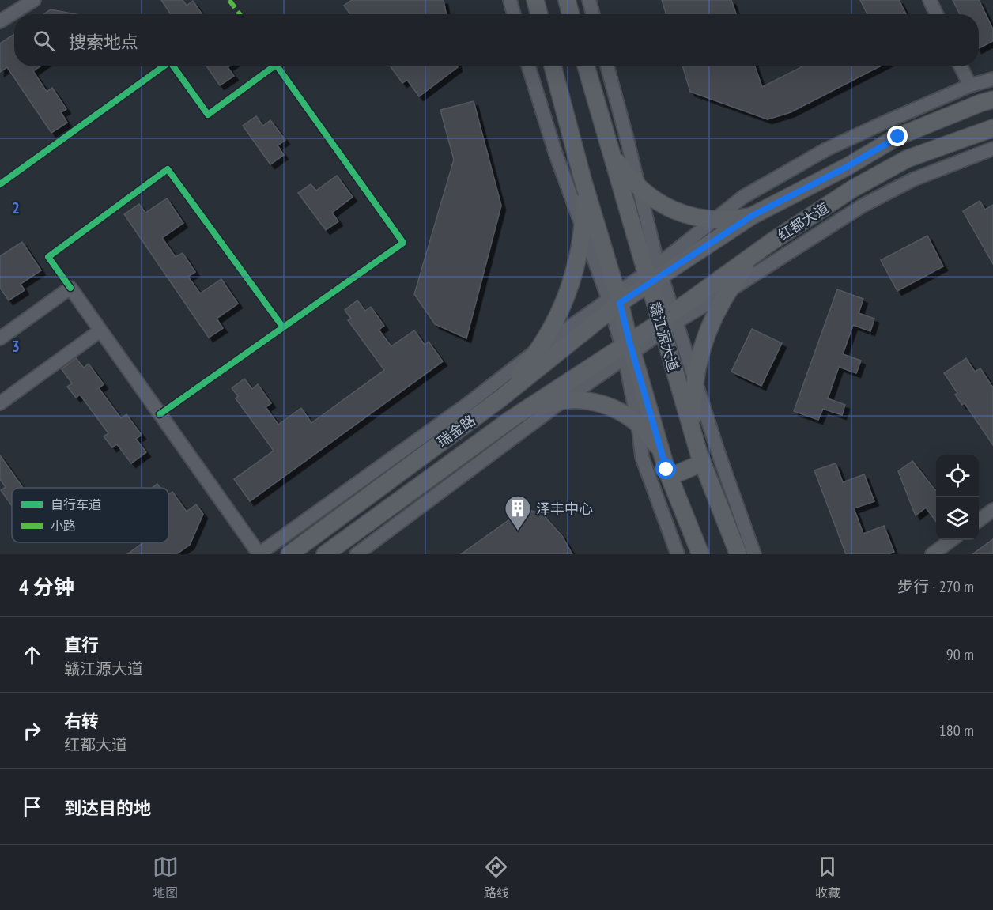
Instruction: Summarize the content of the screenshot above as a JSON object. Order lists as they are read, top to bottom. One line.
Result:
{"streets":{"main road":["红都大道","赣江源大道","瑞金路"]},"crossings":[["红都大道","赣江源大道"],["红都大道","瑞金路"]],"places":{"building":["泽丰中心"]},"legend":["自行车道","小路"],"page":{"search":"搜索地点","heading":["4 分钟","步行 · 270 m"],"list":[["直行","赣江源大道","90 m"],["右转","红都大道","180 m"],"到达目的地"],"nav":["地图","路线","收藏"]},"grid":{"rows":["2","3"]}}
